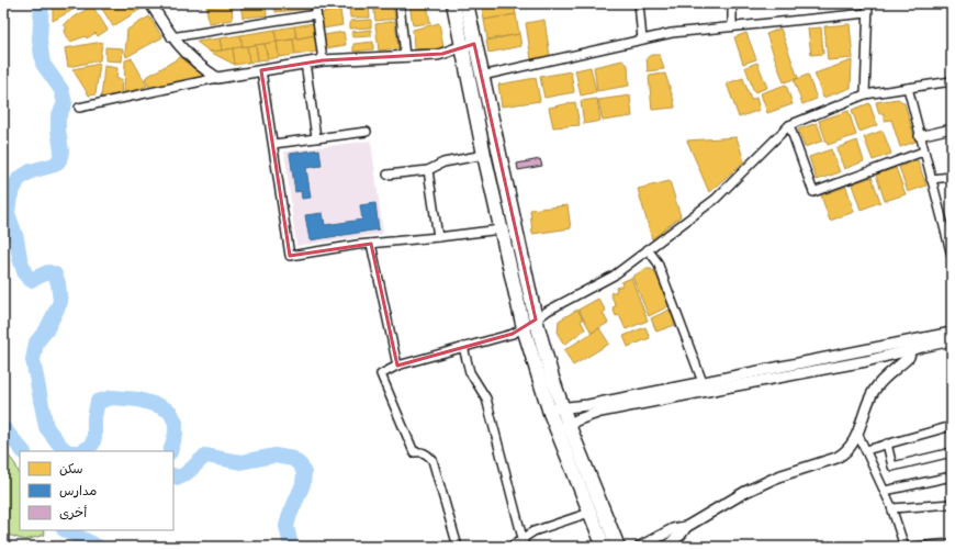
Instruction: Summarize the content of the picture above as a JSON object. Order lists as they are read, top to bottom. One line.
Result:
{"legend":["سكن","مدارس","أخرى"]}
